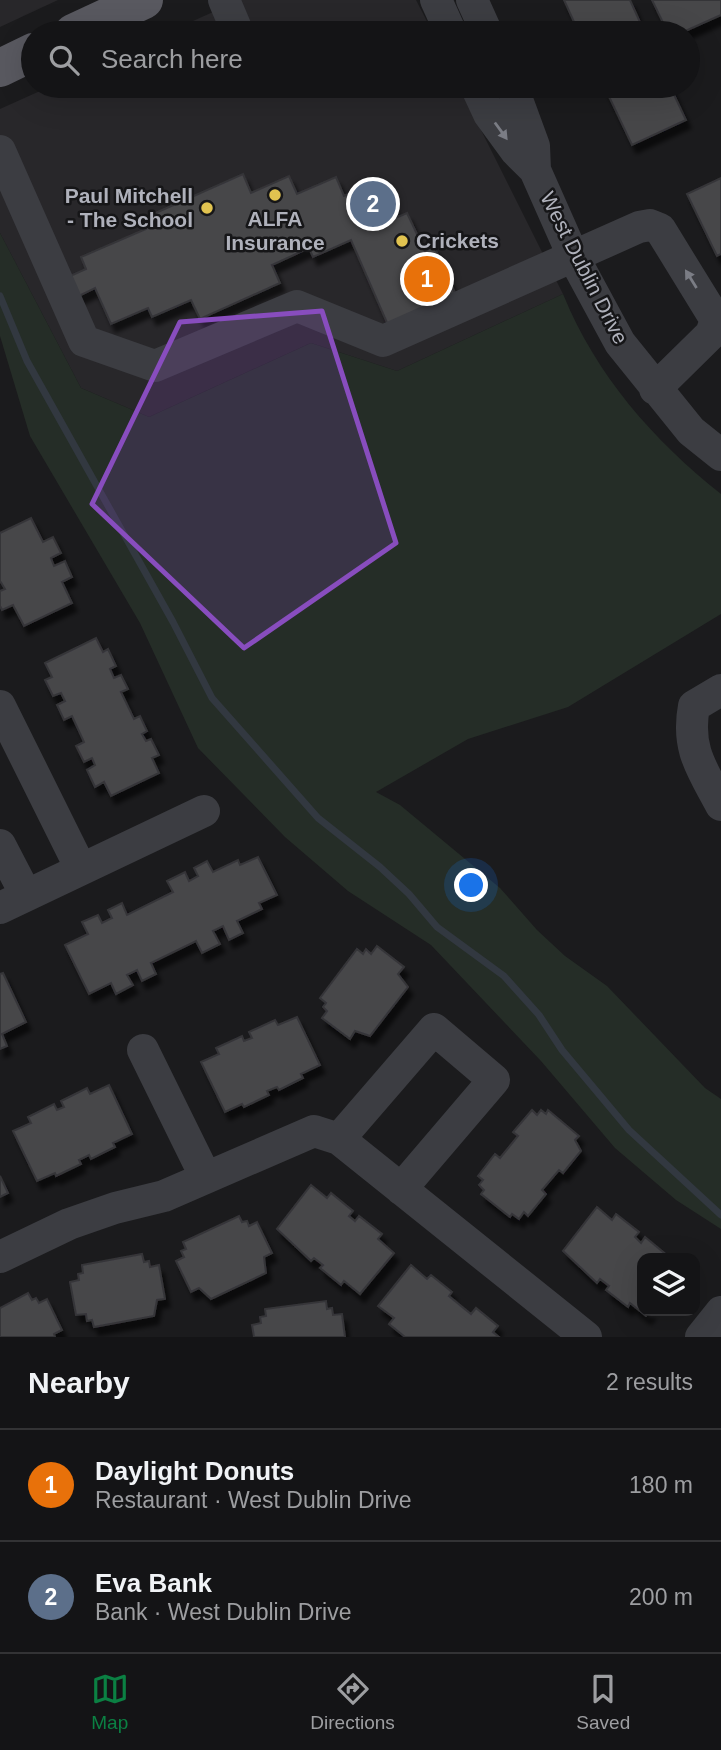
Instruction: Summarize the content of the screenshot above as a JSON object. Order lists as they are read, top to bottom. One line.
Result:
{"streets":{"street":["West Dublin Drive"]},"places":["ALFA Insurance","Paul Mitchell - The School","Crickets"],"page":{"search":"Search here","pins":["2","1"],"heading":["Nearby","2 results"],"list":[{"mark":"1","name":"Daylight Donuts","note":"Restaurant · West Dublin Drive","value":"180 m"},{"mark":"2","name":"Eva Bank","note":"Bank · West Dublin Drive","value":"200 m"}],"nav":["Map","Directions","Saved"]}}
